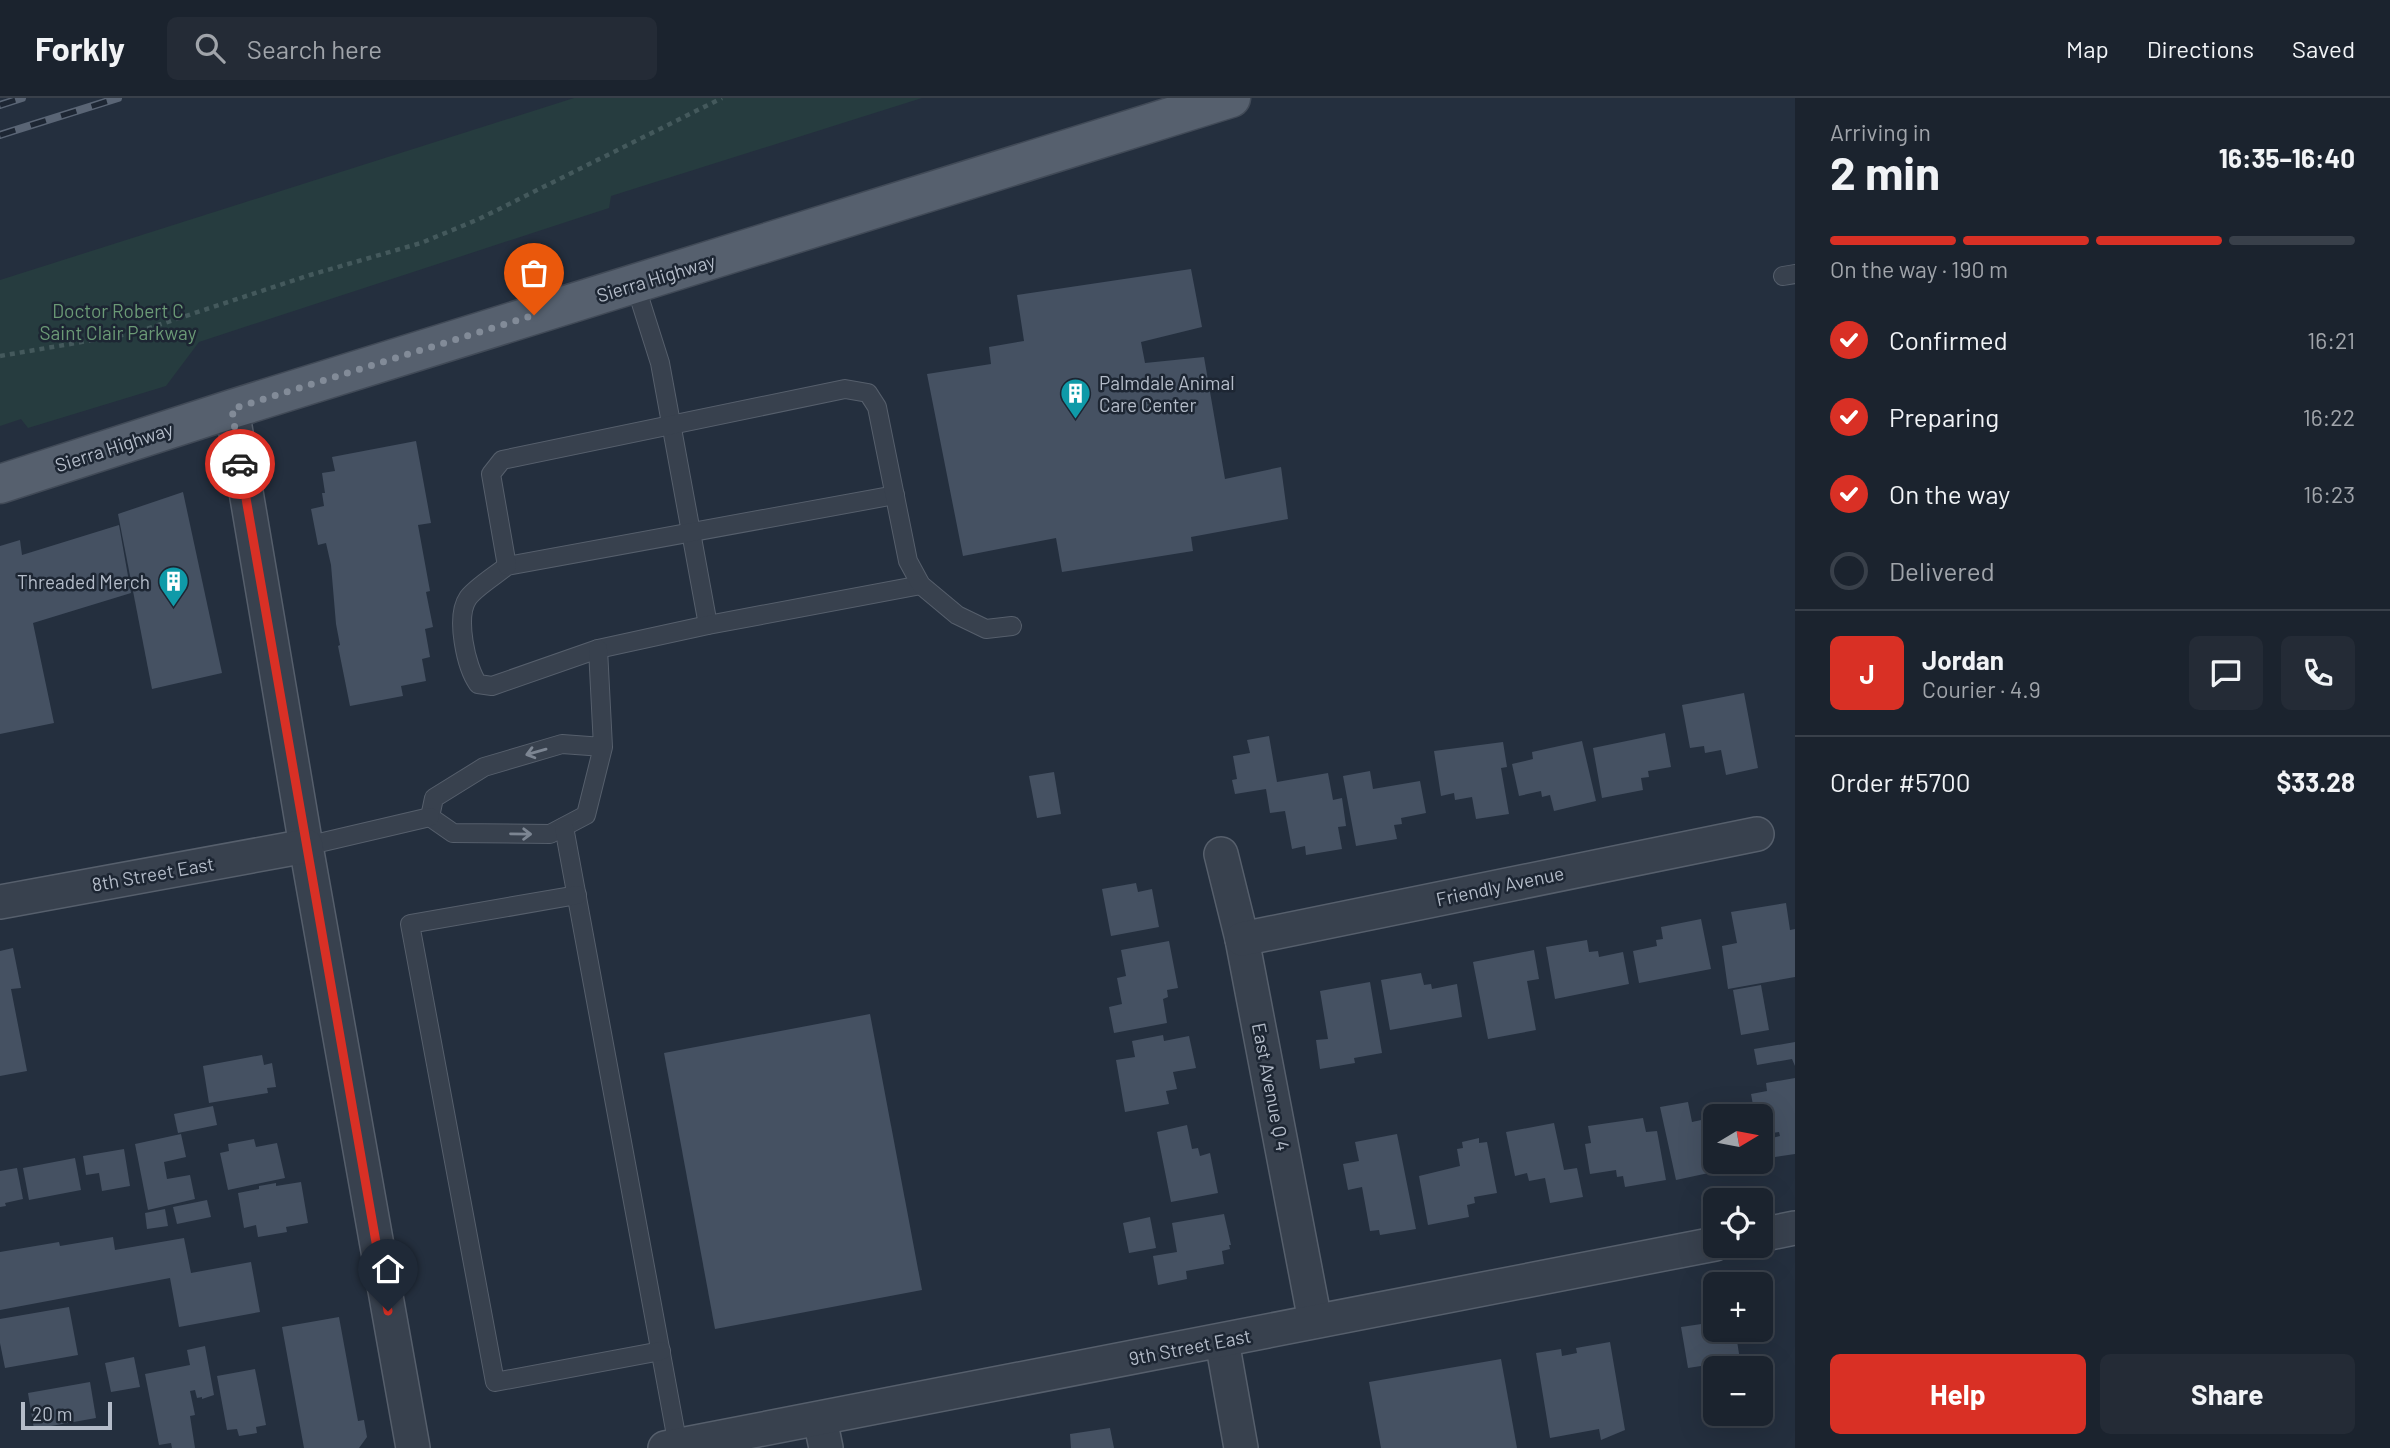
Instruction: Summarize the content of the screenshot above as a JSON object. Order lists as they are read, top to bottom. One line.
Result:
{"streets":{"main road":["Sierra Highway"],"street":["8th Street East","Friendly Avenue","East Avenue Q 4","9th Street East"]},"crossings":[["Friendly Avenue","East Avenue Q 4"],["East Avenue Q 4","9th Street East"]],"parks":["Doctor Robert C Saint Clair Parkway"],"places":{"building":["Palmdale Animal Care Center","Threaded Merch"]},"scale_bar":"20 m","north":"right","page":{"header":"Forkly","search":"Search here","nav":["Map","Directions","Saved"],"heading":["2 min","Arriving in","16:35–16:40"],"panel":["Jordan","Courier · 4.9","Order #5700","$33.28"],"bar":"On the way · 190 m","list":[["Confirmed","16:21"],["Preparing","16:22"],["On the way","16:23"],"Delivered"],"round":"J","map_buttons":["+","−"],"buttons":["Help","Share"],"scale":"20 m"}}
